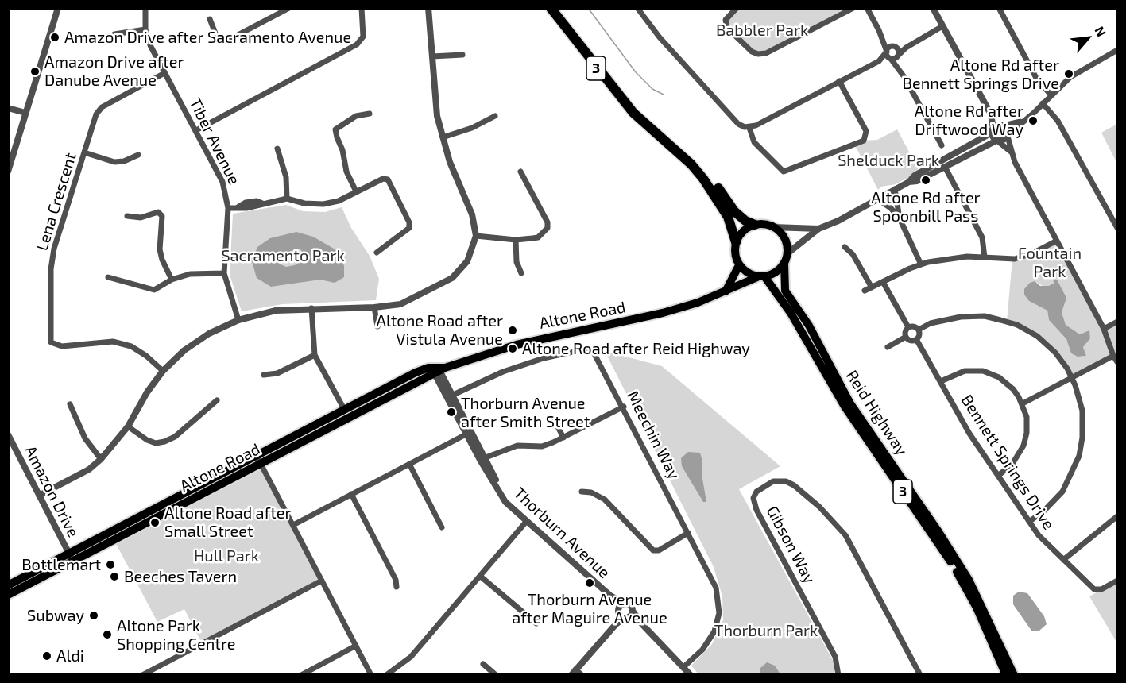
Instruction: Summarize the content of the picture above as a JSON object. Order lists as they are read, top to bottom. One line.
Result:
{"streets":{"highway":["3"],"main road":["Altone Road","Reid Highway"],"street":["Tiber Avenue","Lena Crescent","Meechin Way","Bennett Springs Drive","Amazon Drive","Thorburn Avenue","Gibson Way"]},"crossings":[["3","Altone Road"],["3","Reid Highway"],["Tiber Avenue","Lena Crescent"],["Altone Road","Reid Highway"],["Altone Road","Amazon Drive"],["Altone Road","Thorburn Avenue"],["Meechin Way","Thorburn Avenue"]],"parks":["Babbler Park","Shelduck Park","Fountain Park","Sacramento Park","Hull Park","Thorburn Park"],"places":["Amazon Drive after Sacramento Avenue","Amazon Drive after Danube Avenue","Altone Rd after Bennett Springs Drive","Altone Rd after Driftwood Way","Altone Rd after Spoonbill Pass","Altone Road after Vistula Avenue","Altone Road after Reid Highway","Thorburn Avenue after Smith Street","Altone Road after Small Street","Bottlemart","Beeches Tavern","Thorburn Avenue after Maguire Avenue","Subway","Altone Park Shopping Centre","Aldi"],"north":"top right"}
